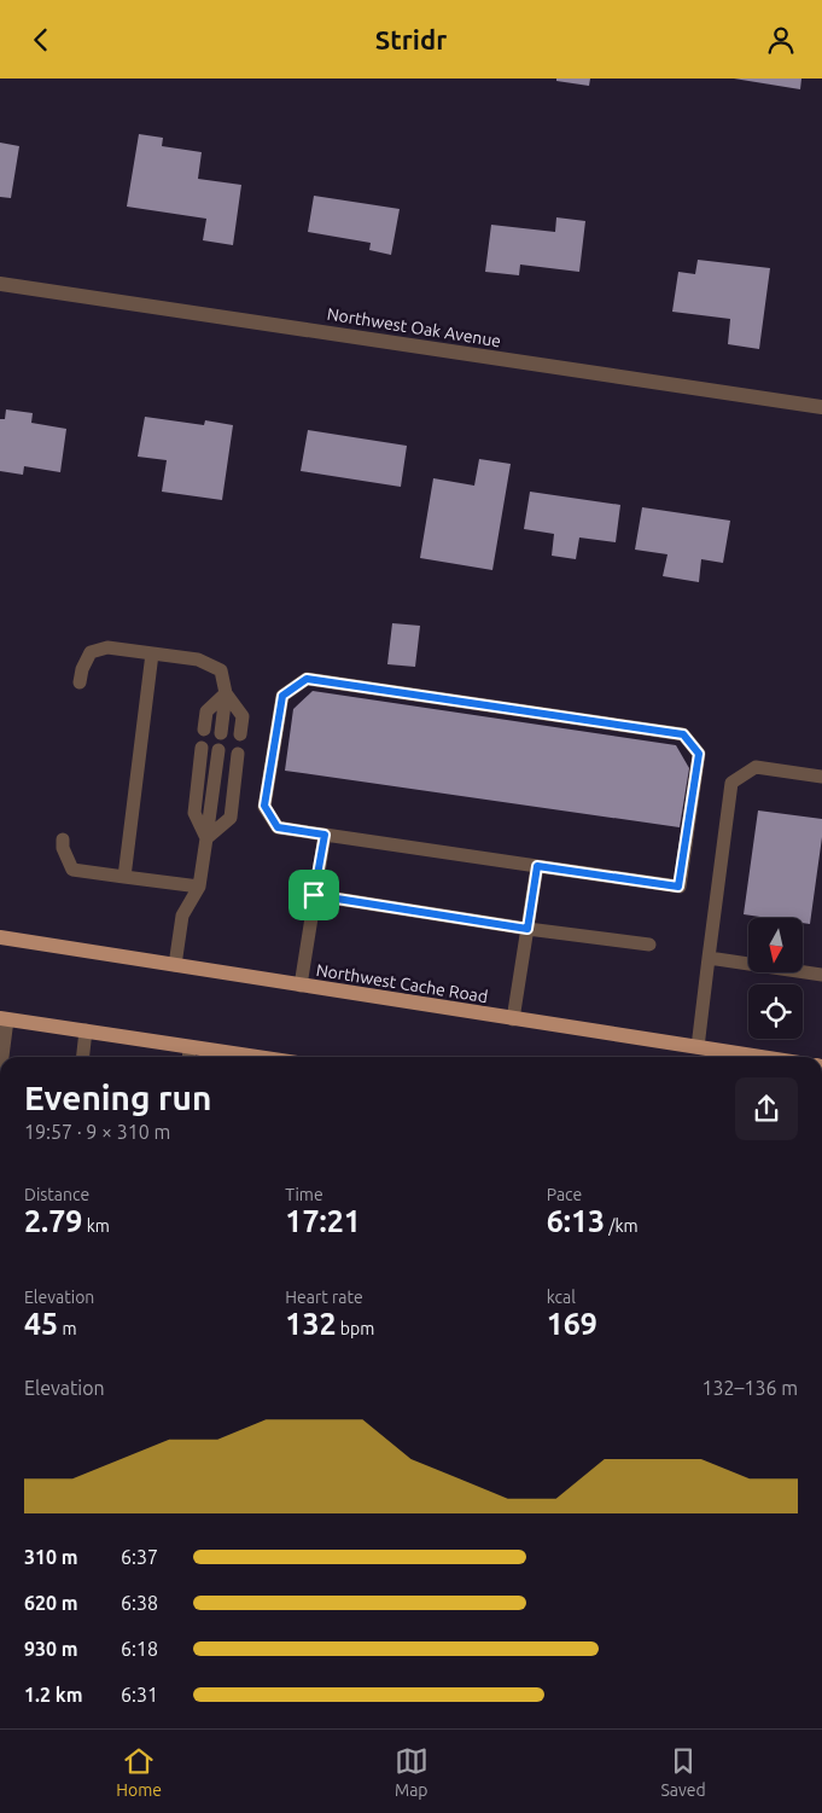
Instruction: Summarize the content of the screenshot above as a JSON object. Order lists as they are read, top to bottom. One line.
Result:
{"streets":{"main road":["Northwest Cache Road"],"street":["Northwest Oak Avenue"]},"north":"bottom","page":{"header":"Stridr","heading":["Evening run","19:57 · 9 × 310 m"],"stats":[["Distance","2.79 km"],["Time","17:21"],["Pace","6:13 /km"],["Elevation","45 m"],["Heart rate","132 bpm"],["kcal","169"]],"chart":["Elevation","132–136 m"],"list":[{"name":"310 m","note":"6:37"},{"name":"620 m","note":"6:38"},{"name":"930 m","note":"6:18"},{"name":"1.2 km","note":"6:31"}],"tabs":["Home","Map","Saved"]}}
